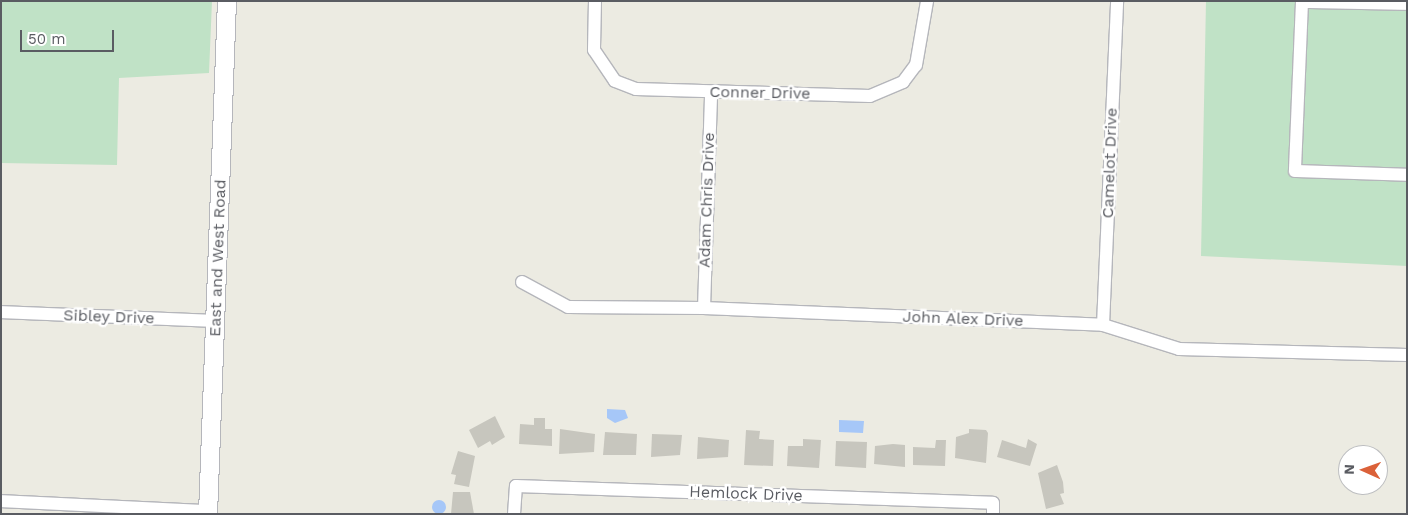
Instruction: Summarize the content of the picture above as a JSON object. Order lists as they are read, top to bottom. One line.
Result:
{"streets":{"street":["Conner Drive","Camelot Drive","Adam Chris Drive","East and West Road","Sibley Drive","John Alex Drive","Hemlock Drive"]},"crossings":[["Conner Drive","Adam Chris Drive"],["Camelot Drive","John Alex Drive"],["Adam Chris Drive","John Alex Drive"],["East and West Road","Sibley Drive"]],"scale_bar":"50 m","north":"left"}
